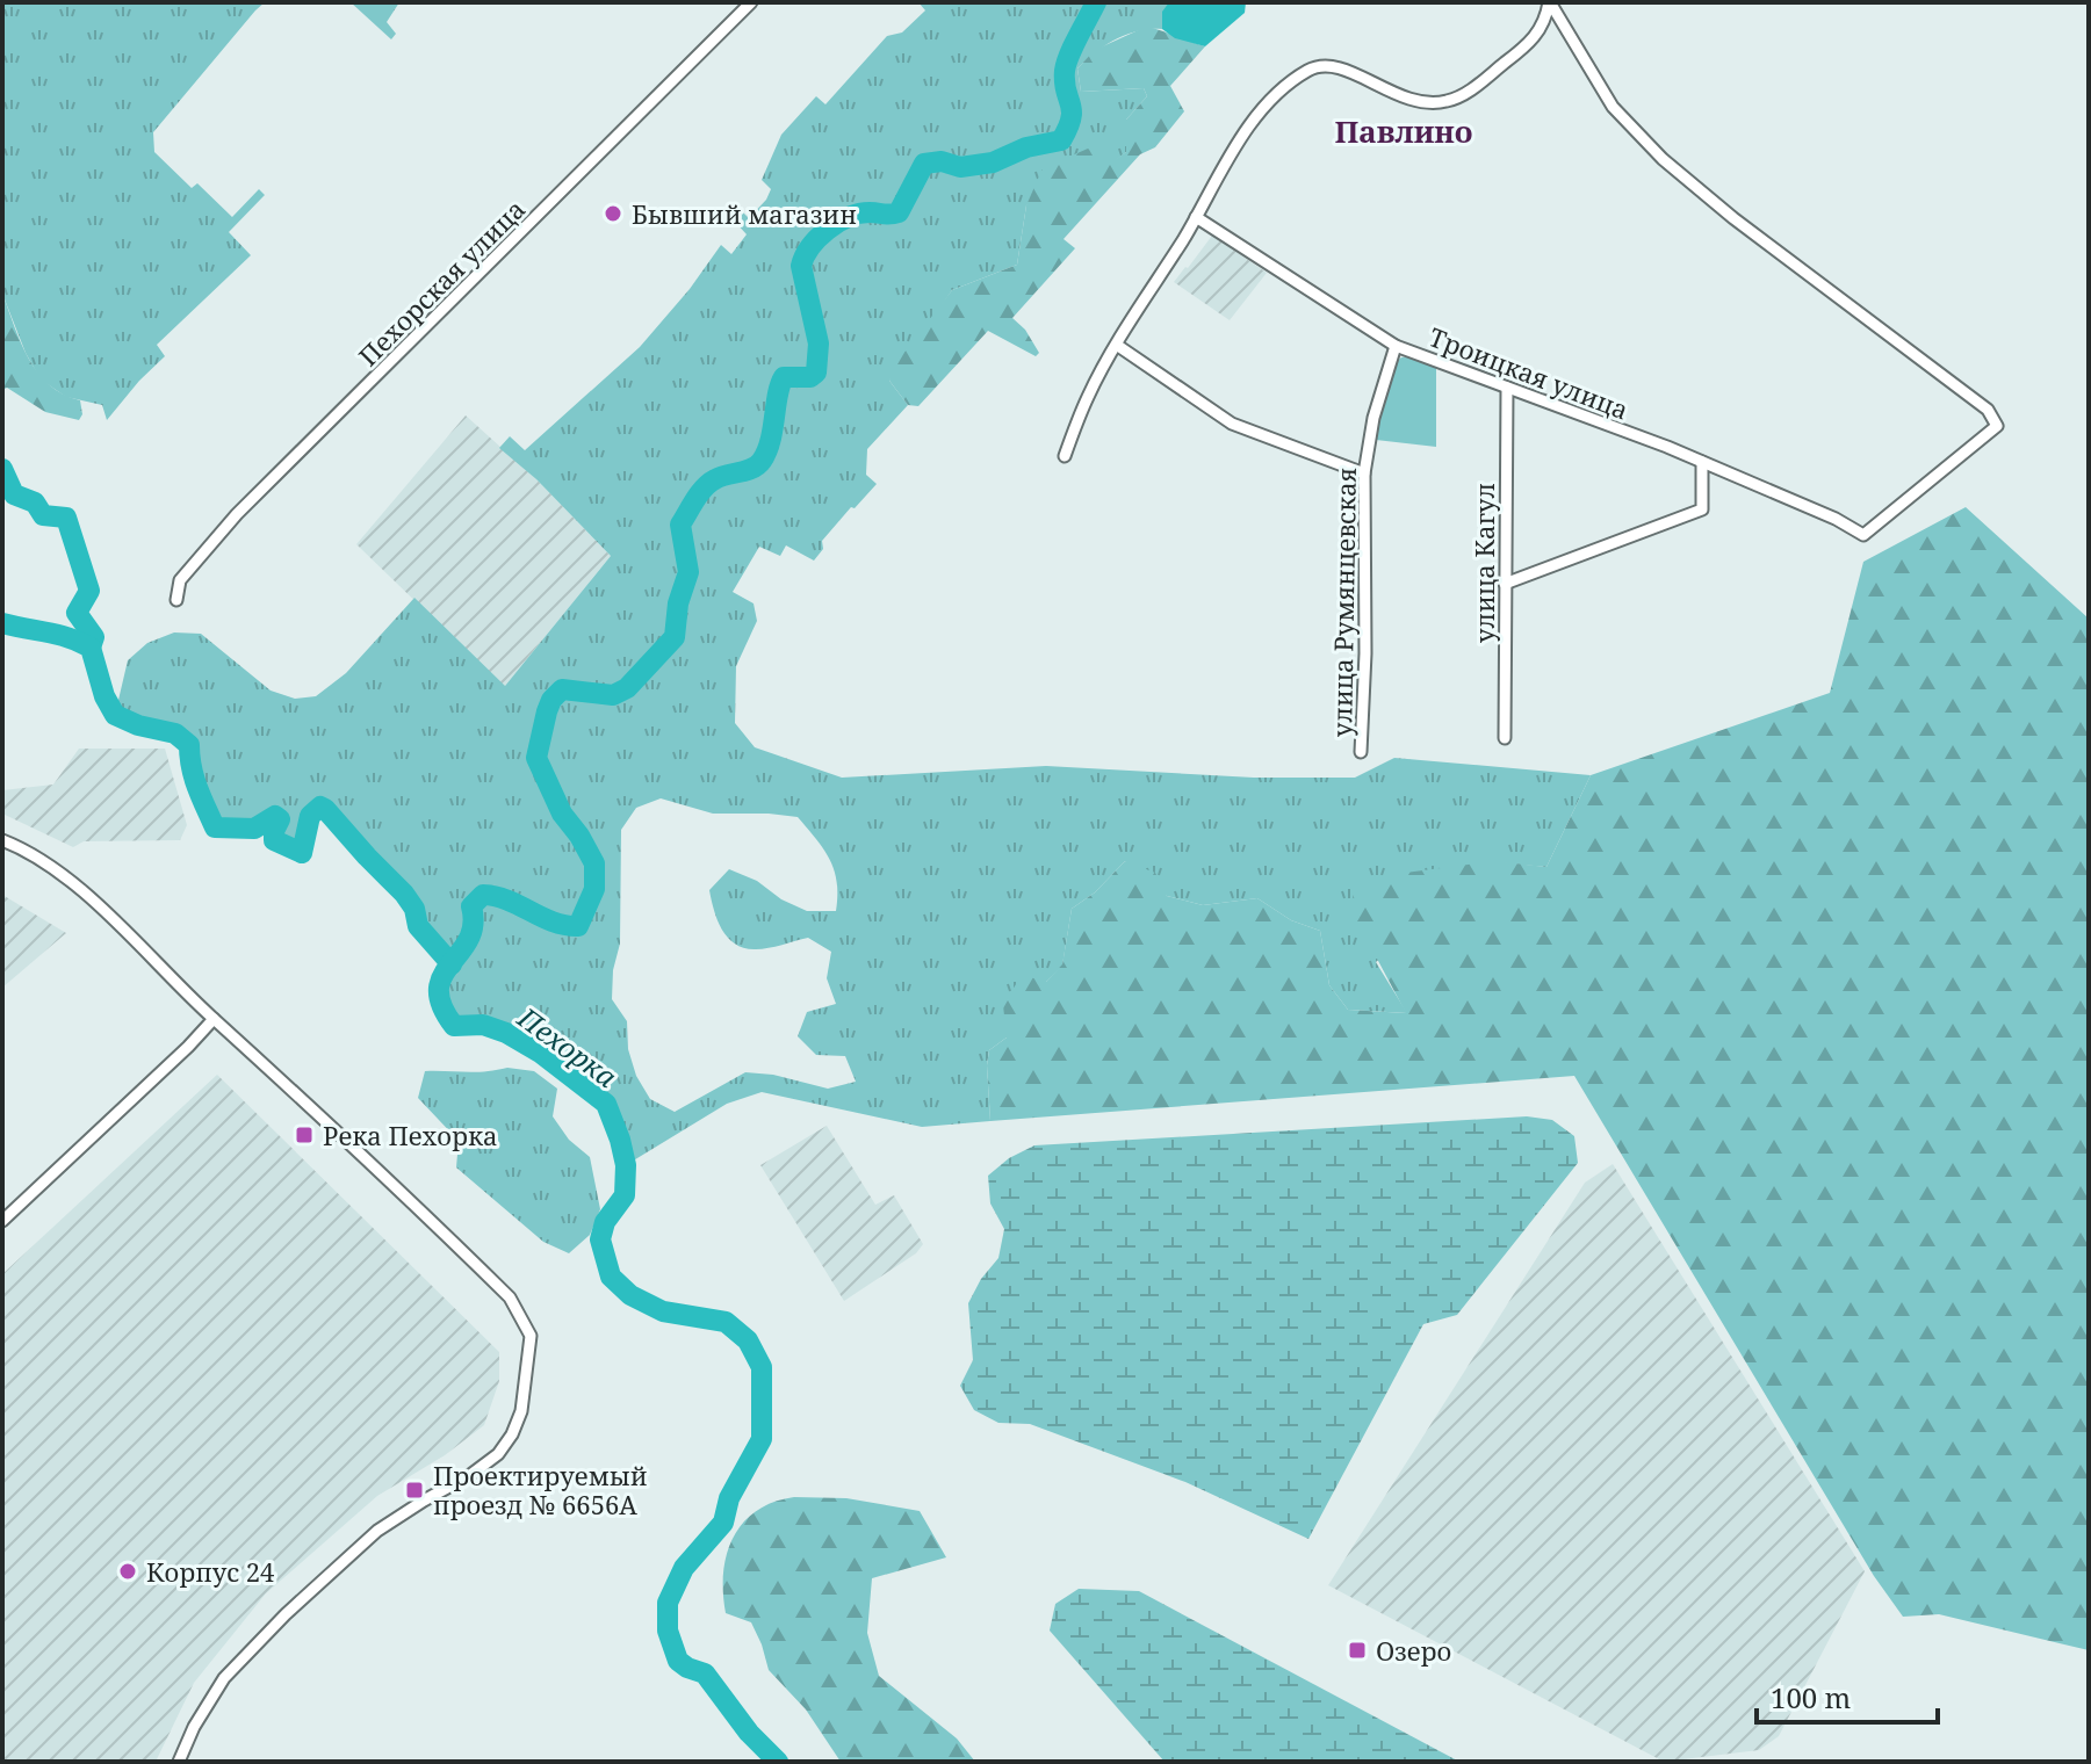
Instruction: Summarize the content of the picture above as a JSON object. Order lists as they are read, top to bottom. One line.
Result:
{"streets":{"street":["Пехорская улица","Троицкая улица","улица Кагул","улица Румянцевская"]},"crossings":[["Троицкая улица","улица Кагул"],["Троицкая улица","улица Румянцевская"]],"districts":["Павлино"],"water":["Пехорка"],"places":{"other":["Бывший магазин","Корпус 24"],"transit":["Река Пехорка","Проектируемый проезд № 6656А","Озеро"]},"scale_bar":"100 m"}
